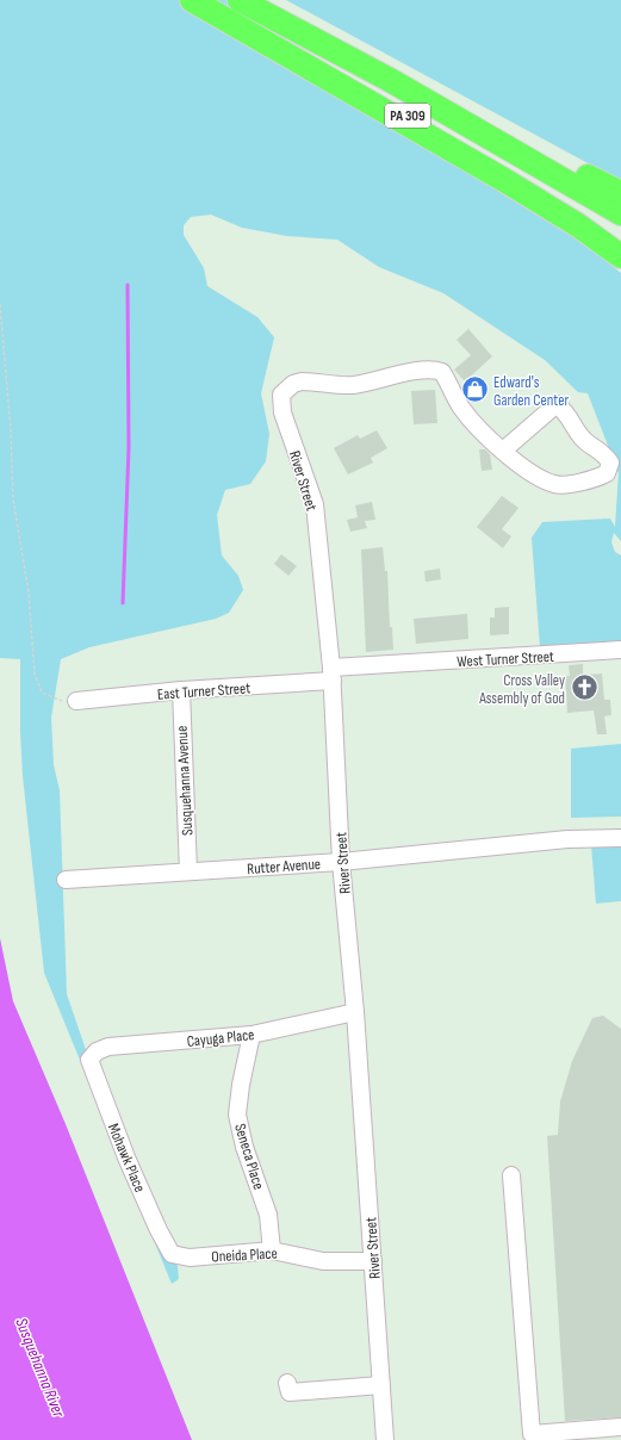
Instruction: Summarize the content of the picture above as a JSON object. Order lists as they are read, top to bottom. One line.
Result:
{"streets":{"highway":["PA 309"],"street":["River Street","West Turner Street","East Turner Street","Susquehanna Avenue","Rutter Avenue","Cayuga Place","Seneca Place","Mohawk Place","Oneida Place"]},"crossings":[["River Street","West Turner Street"],["River Street","East Turner Street"],["River Street","Rutter Avenue"],["River Street","Cayuga Place"],["River Street","Oneida Place"],["West Turner Street","East Turner Street"],["East Turner Street","Susquehanna Avenue"],["Susquehanna Avenue","Rutter Avenue"],["Cayuga Place","Seneca Place"],["Cayuga Place","Mohawk Place"],["Seneca Place","Oneida Place"],["Mohawk Place","Oneida Place"]],"water":["Susquehanna River"],"places":{"shop":["Edward's Garden Center"],"church":["Cross Valley Assembly of God"]}}
